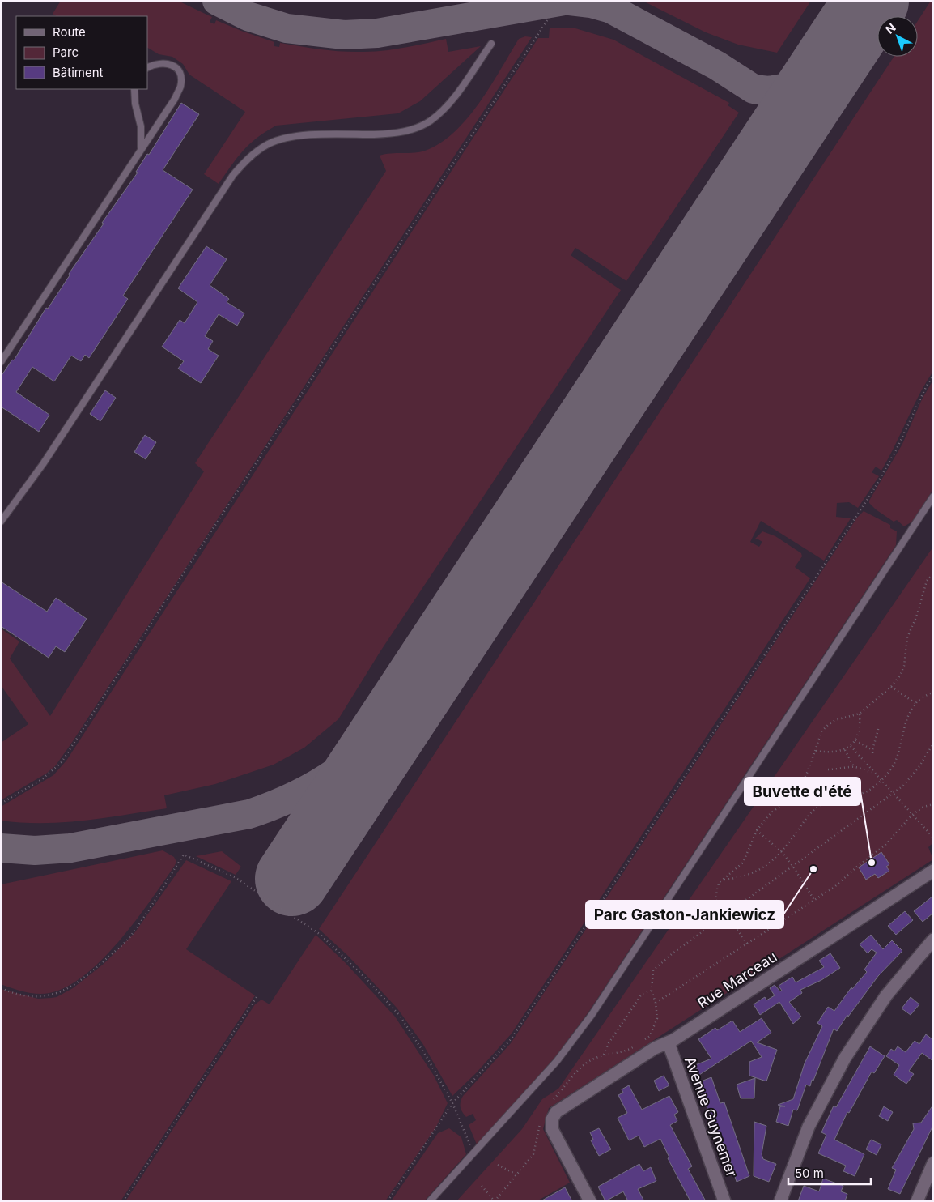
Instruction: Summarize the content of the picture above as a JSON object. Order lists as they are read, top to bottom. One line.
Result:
{"streets":{"street":["Rue Marceau","Avenue Guynemer"]},"crossings":[["Rue Marceau","Avenue Guynemer"]],"places":["Buvette d'été","Parc Gaston-Jankiewicz"],"legend":["Route","Parc","Bâtiment"],"scale_bar":"50 m","north":"top left"}
